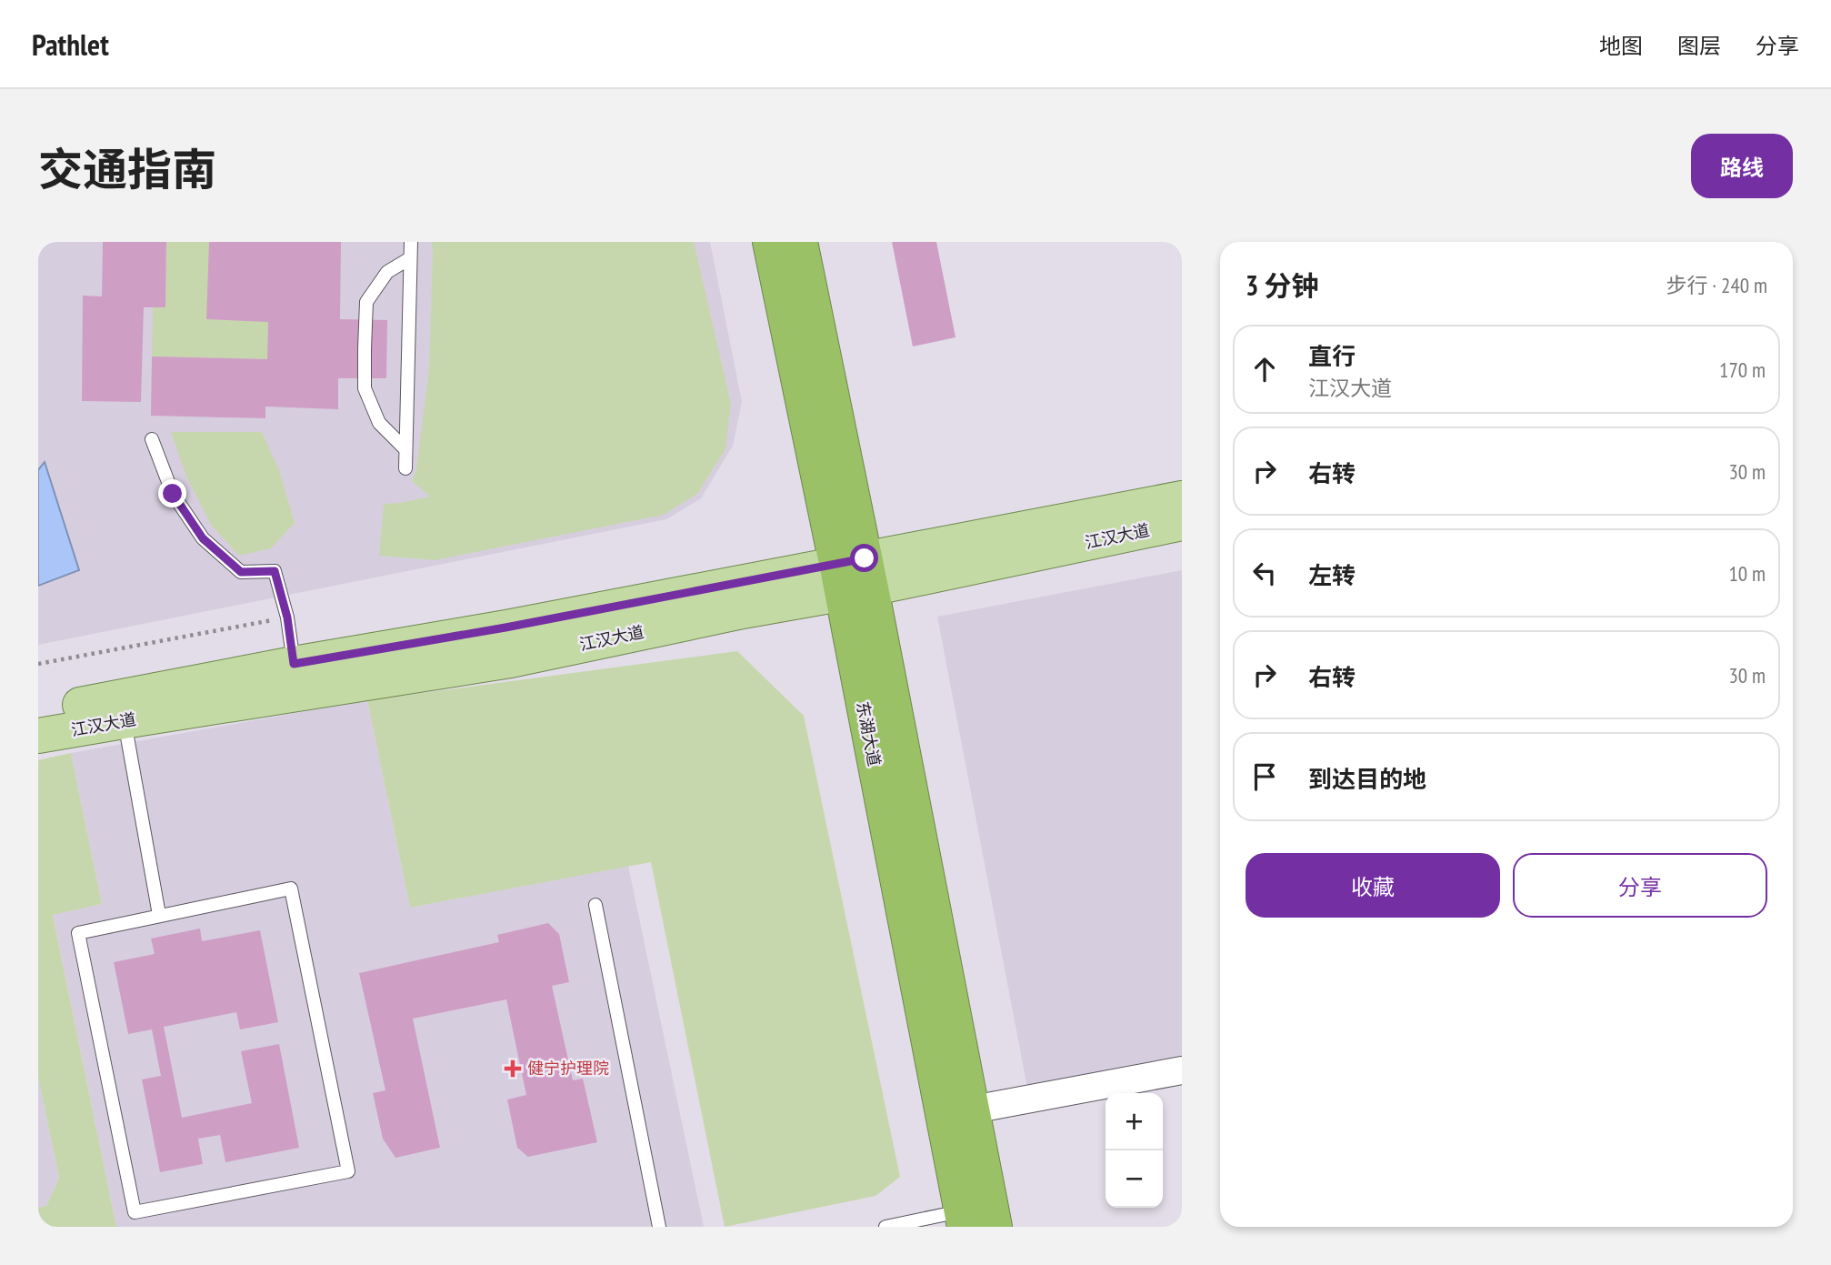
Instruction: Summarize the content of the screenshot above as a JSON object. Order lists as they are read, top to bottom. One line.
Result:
{"streets":{"highway":["东湖大道"],"main road":["江汉大道"]},"crossings":[["江汉大道","东湖大道"]],"places":{"health":["健宁护理院"]},"page":{"header":"Pathlet","nav":["地图","图层","分享"],"title":"交通指南","buttons":["路线",["收藏","分享"]],"heading":["3 分钟","步行 · 240 m"],"list":[["直行","江汉大道","170 m"],["右转","30 m"],["左转","10 m"],["右转","30 m"],"到达目的地"],"map_buttons":["+","−"]}}
